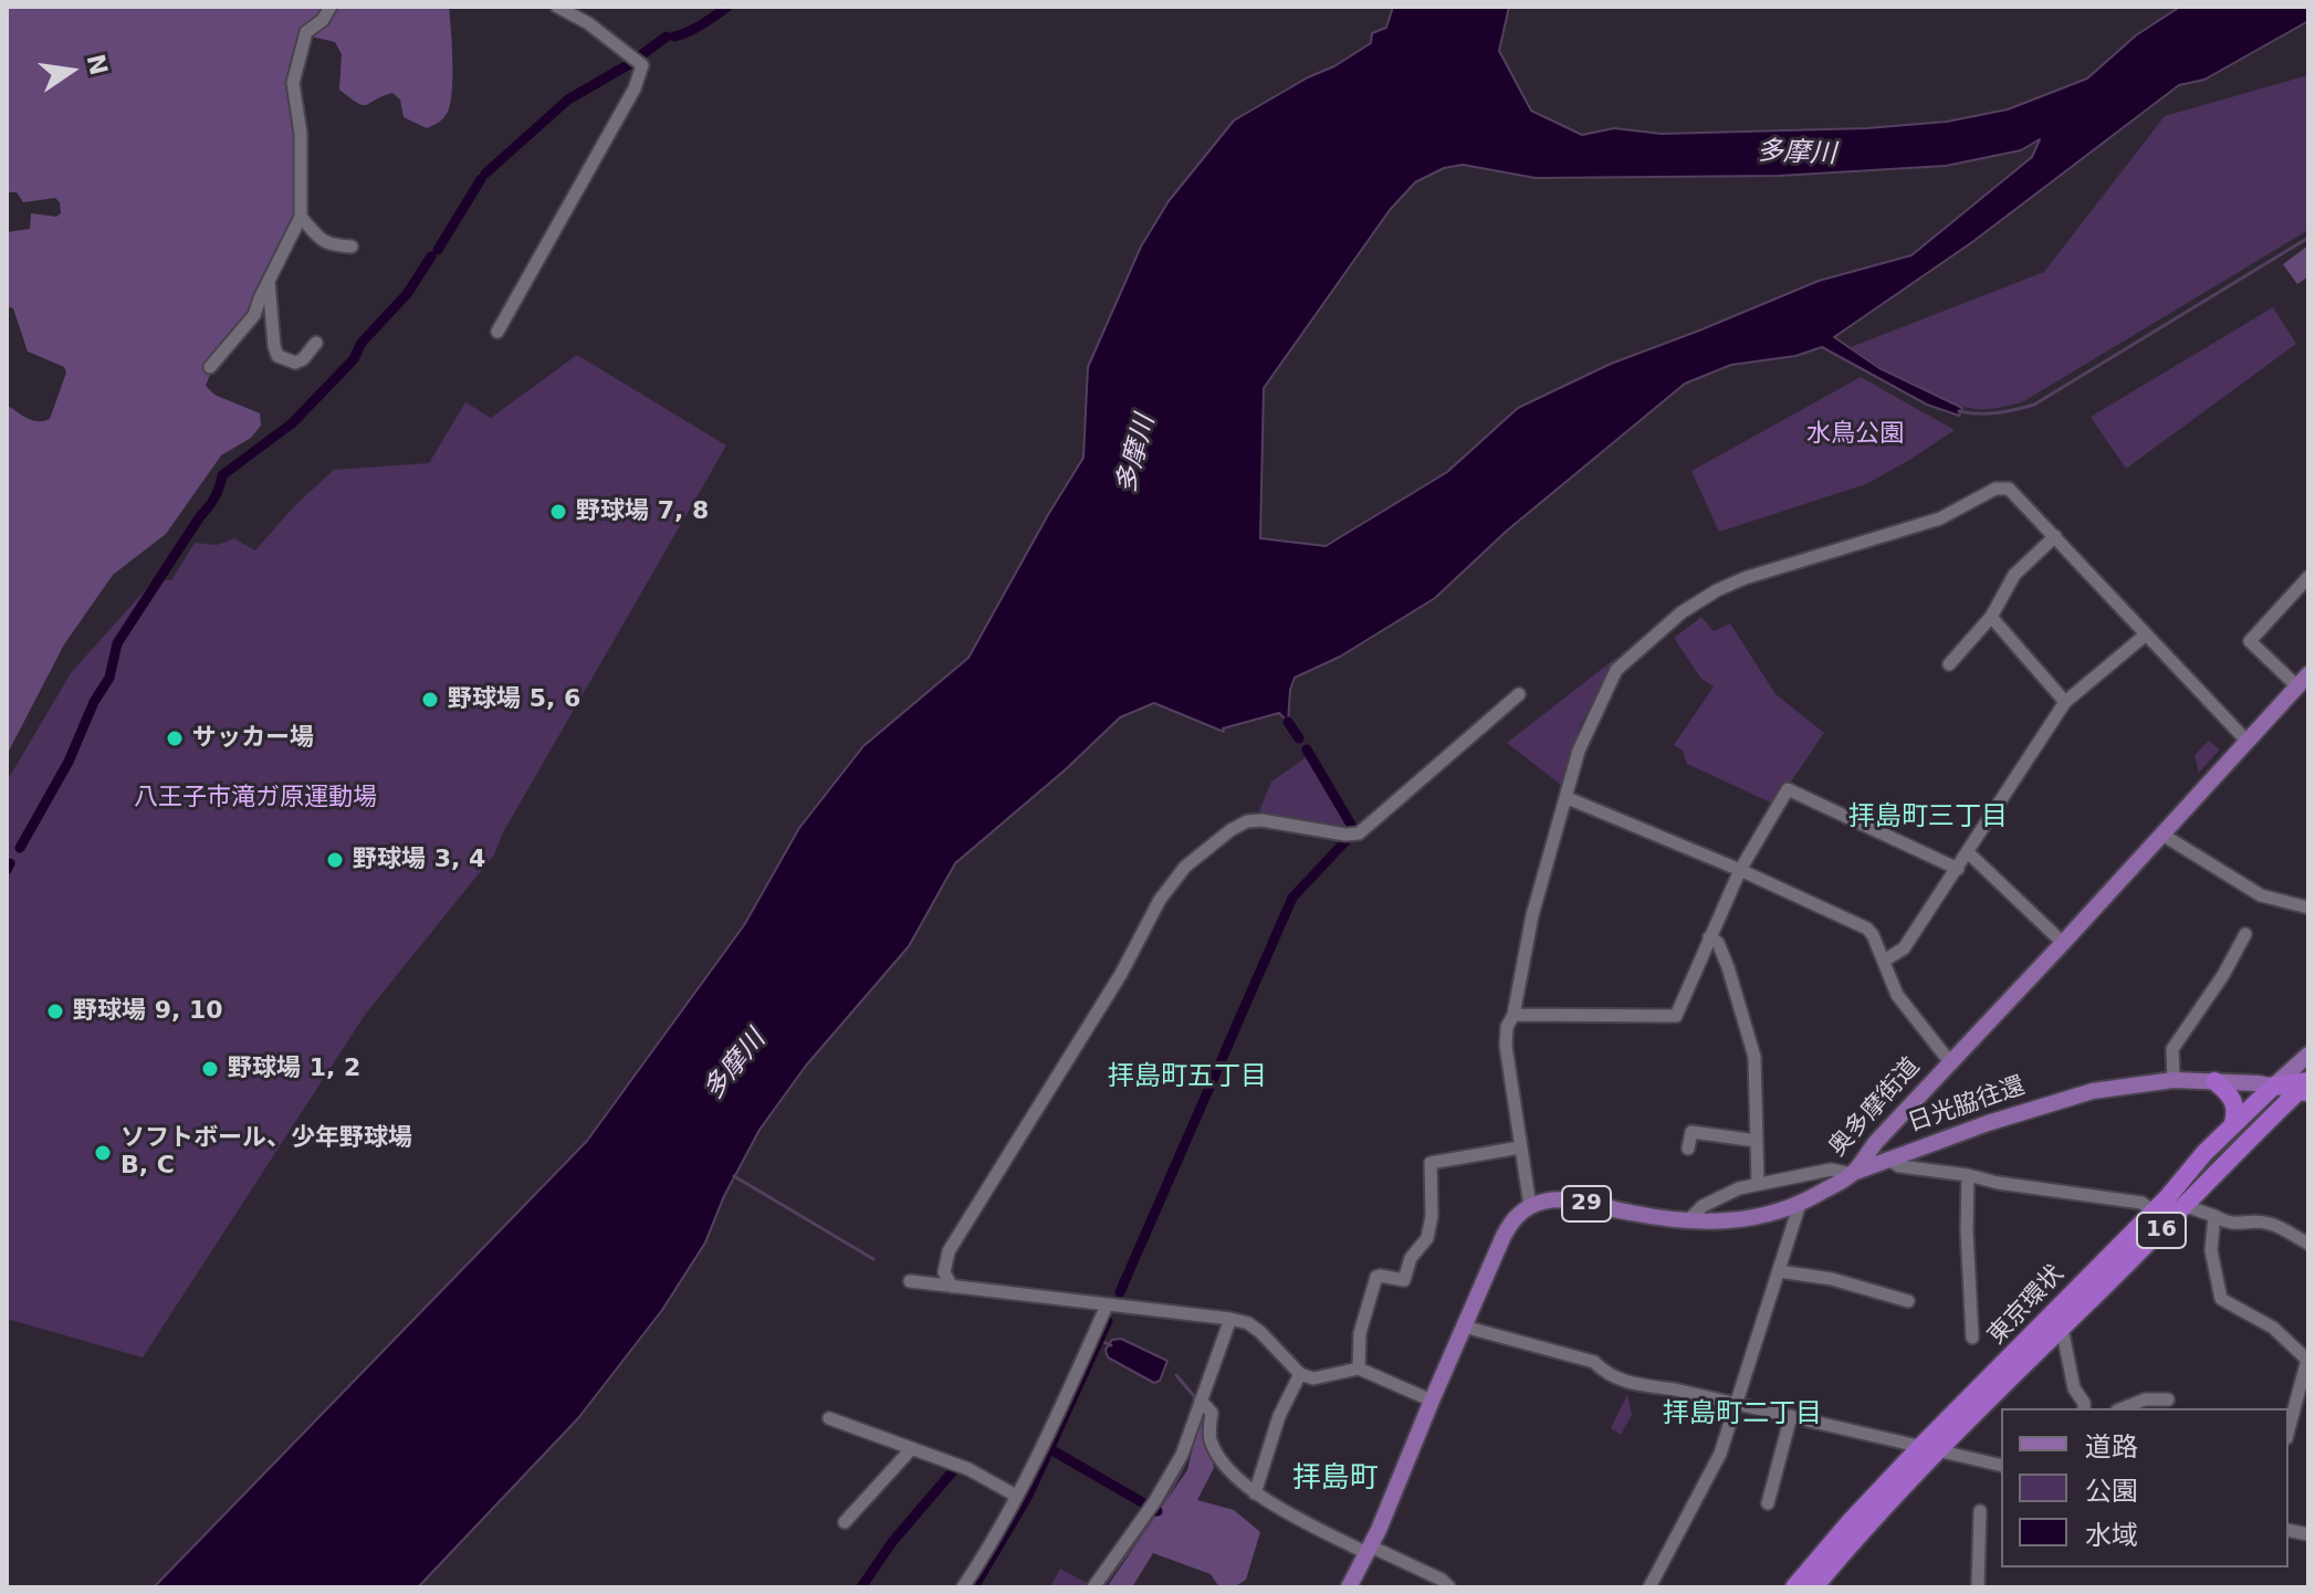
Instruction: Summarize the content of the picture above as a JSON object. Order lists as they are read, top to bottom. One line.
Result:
{"streets":{"highway":["16","東京環状"],"main road":["日光脇往還","奥多摩街道","29"]},"crossings":[["日光脇往還","奥多摩街道"],["日光脇往還","東京環状"],["奥多摩街道","29"]],"districts":["拝島町三丁目","拝島町五丁目","拝島町二丁目","拝島町"],"water":["多摩川"],"parks":["水鳥公園","八王子市滝ガ原運動場"],"places":["野球場 7, 8","野球場 5, 6","サッカー場","野球場 3, 4","野球場 9, 10","野球場 1, 2","ソフトボール、少年野球場 B, C"],"legend":["道路","公園","水域"],"north":"right"}
